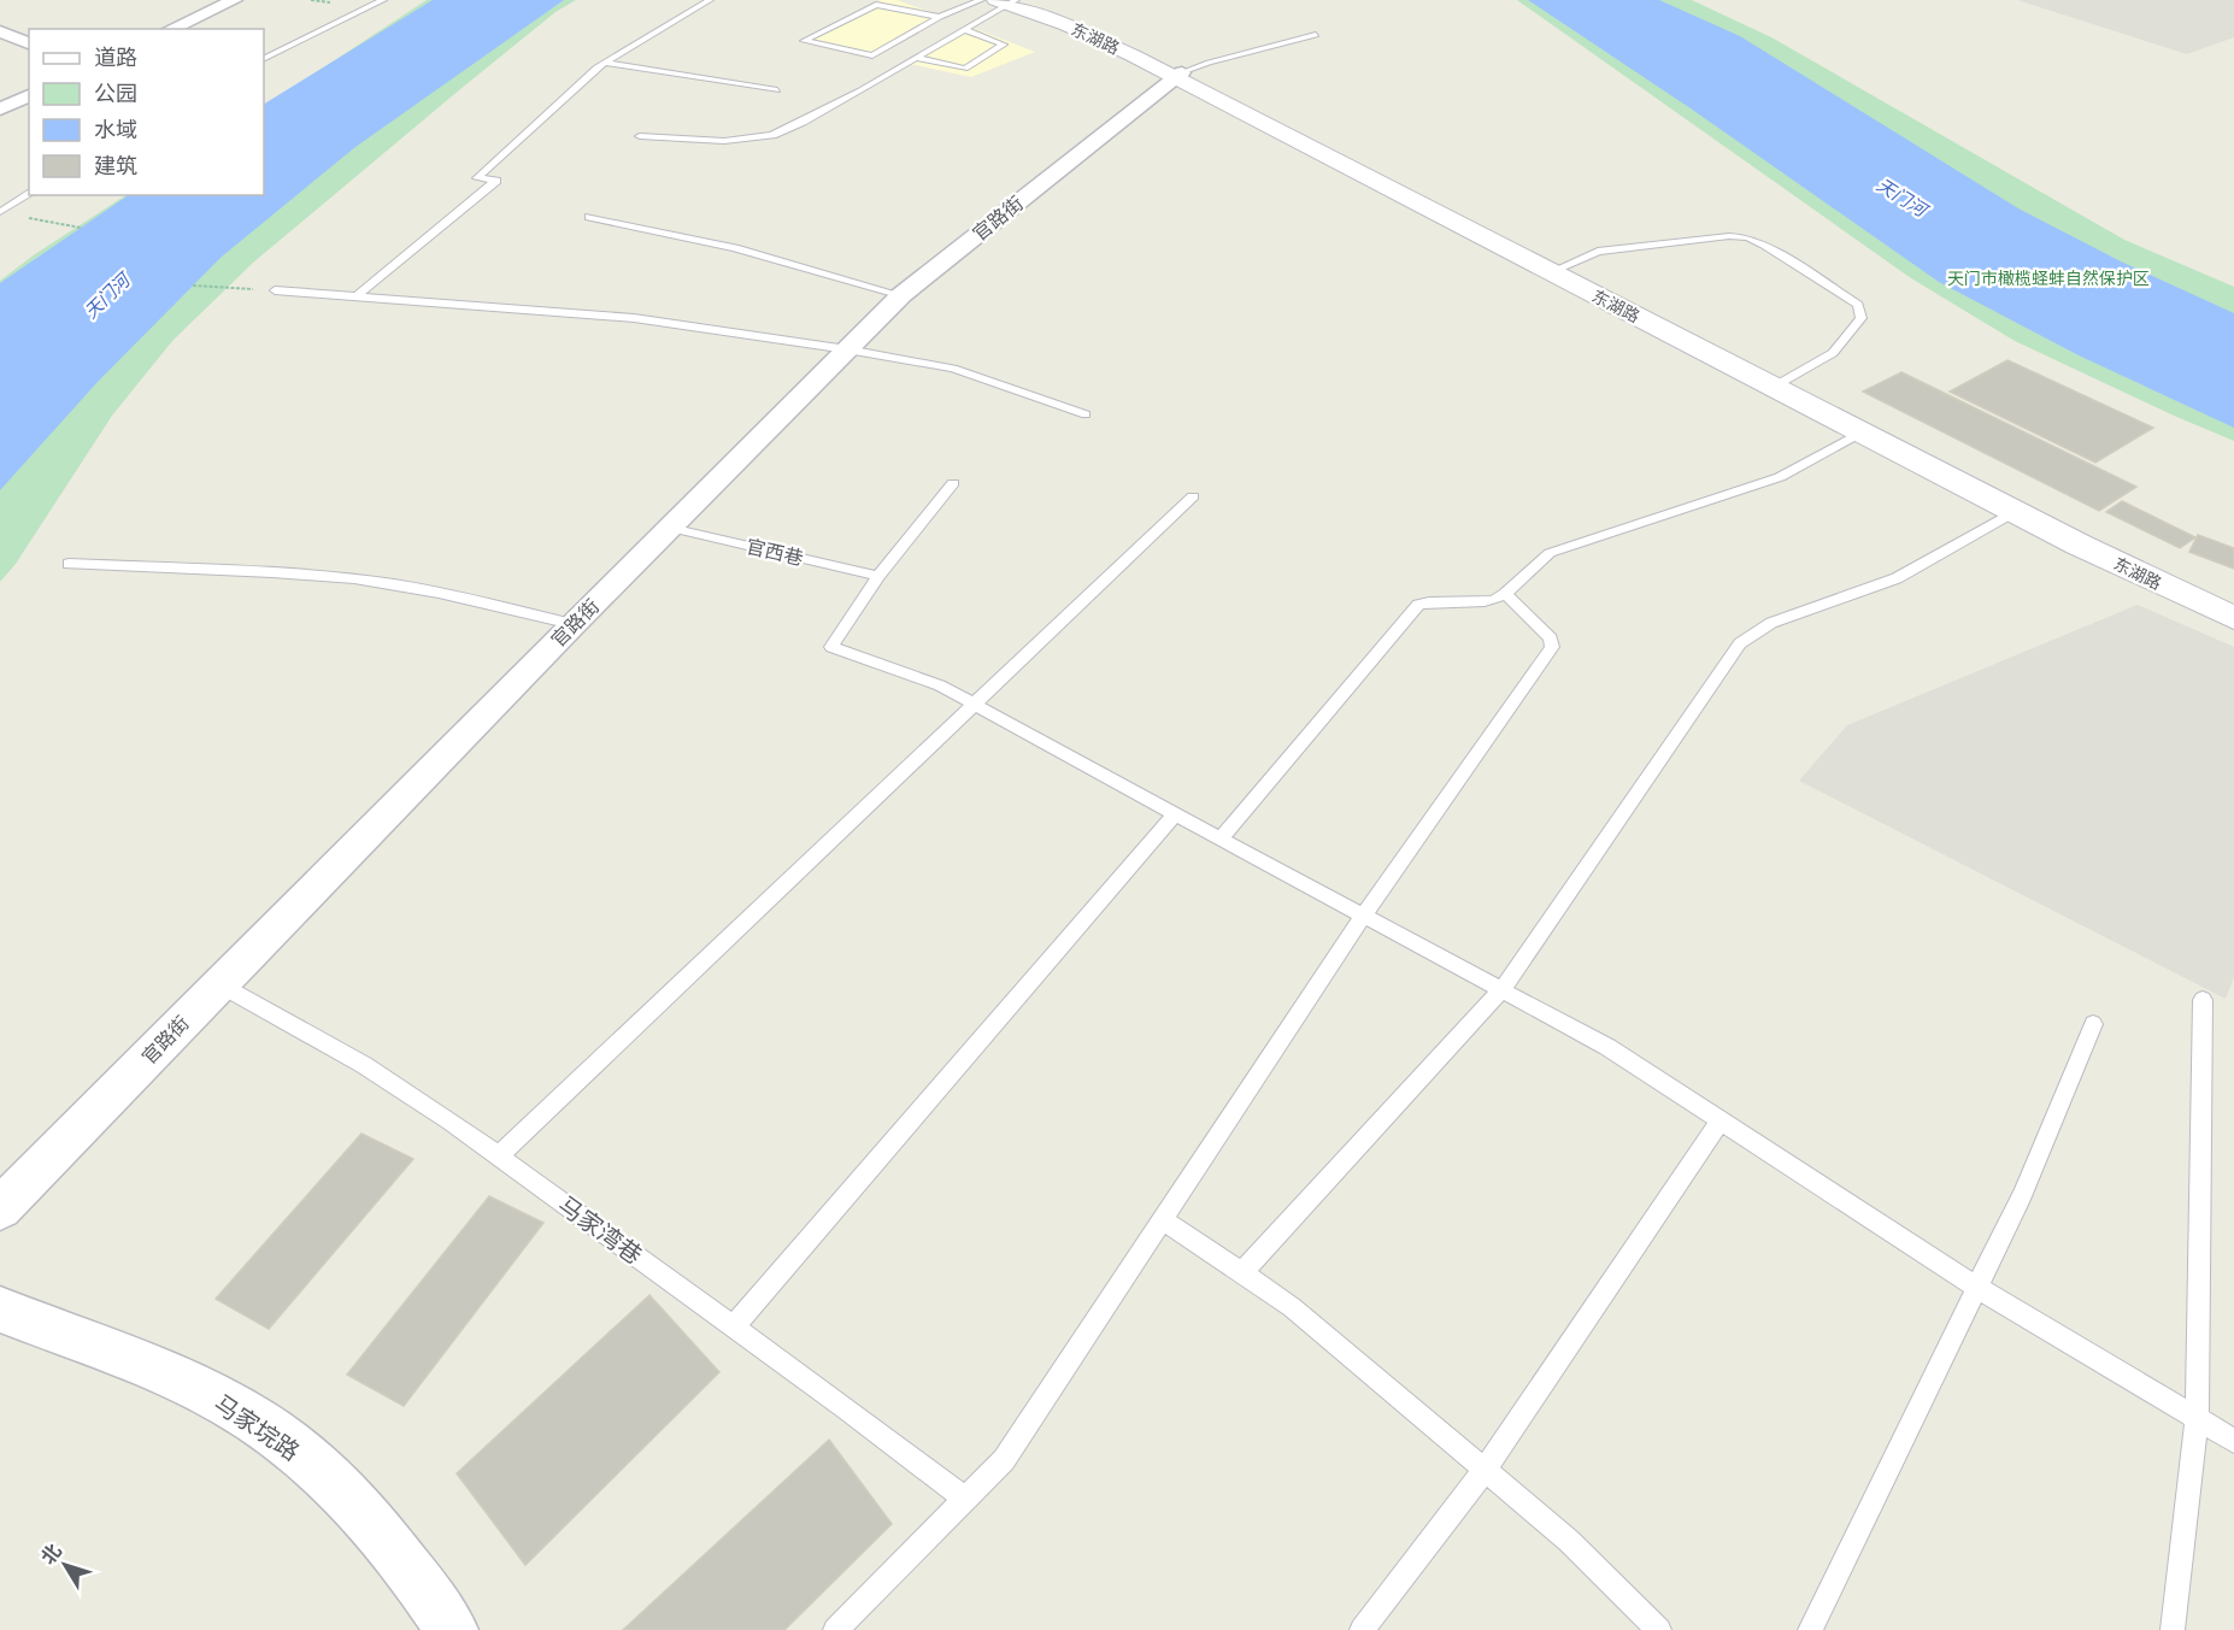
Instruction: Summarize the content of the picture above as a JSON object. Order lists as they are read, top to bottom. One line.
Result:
{"streets":{"main road":["东湖路"],"street":["官路街","马家垸路"],"lane":["官西巷","马家湾巷"]},"crossings":[["东湖路","官路街"],["官路街","官西巷"],["官路街","马家湾巷"]],"water":["天门河"],"parks":["天门市橄榄蛏蚌自然保护区"],"legend":["道路","公园","水域","建筑"],"north":"top left"}
